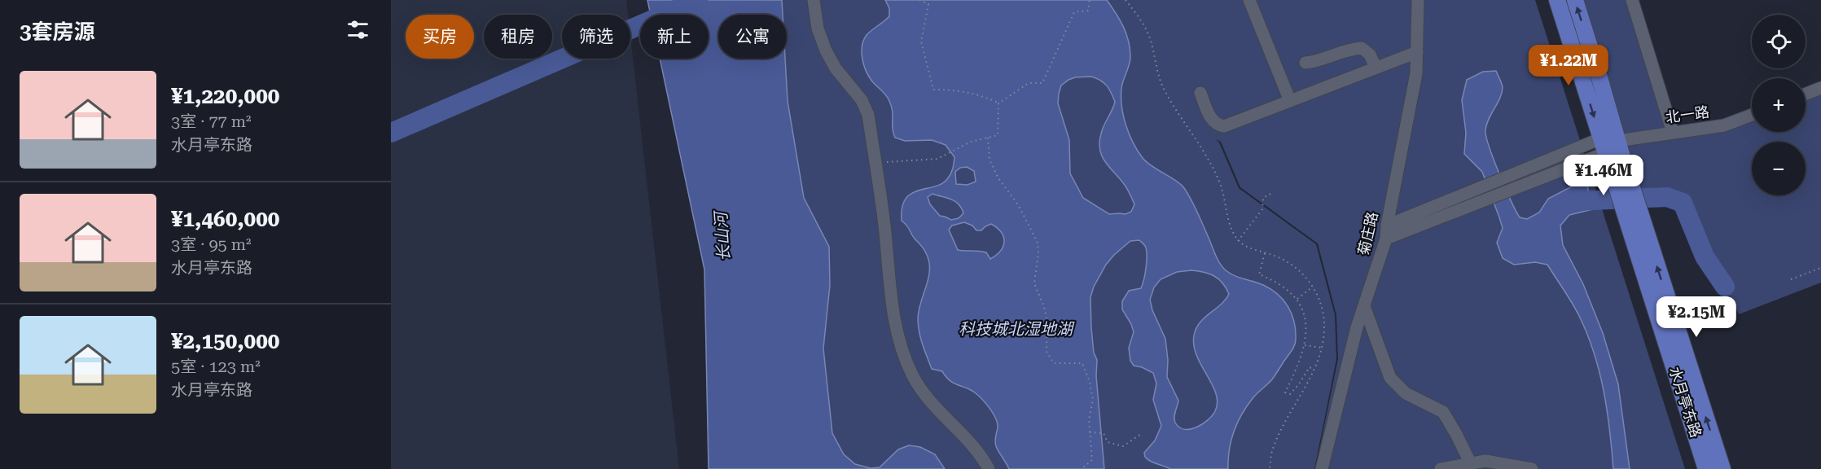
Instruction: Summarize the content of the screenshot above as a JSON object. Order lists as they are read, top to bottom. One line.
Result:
{"streets":{"main road":["水月亭东路"],"street":["北一路","菊庄路"]},"crossings":[["北一路","水月亭东路"]],"water":["长山河","科技城北湿地湖"],"page":{"heading":"3套房源","map_buttons":["+","−"],"chip":["买房","租房","筛选","新上","公寓"],"price":["¥1.22M","¥1.46M","¥2.15M"],"list":[{"name":"¥1,220,000","note":"3室 · 77 m² · 水月亭东路"},{"name":"¥1,460,000","note":"3室 · 95 m² · 水月亭东路"},{"name":"¥2,150,000","note":"5室 · 123 m² · 水月亭东路"}]}}
